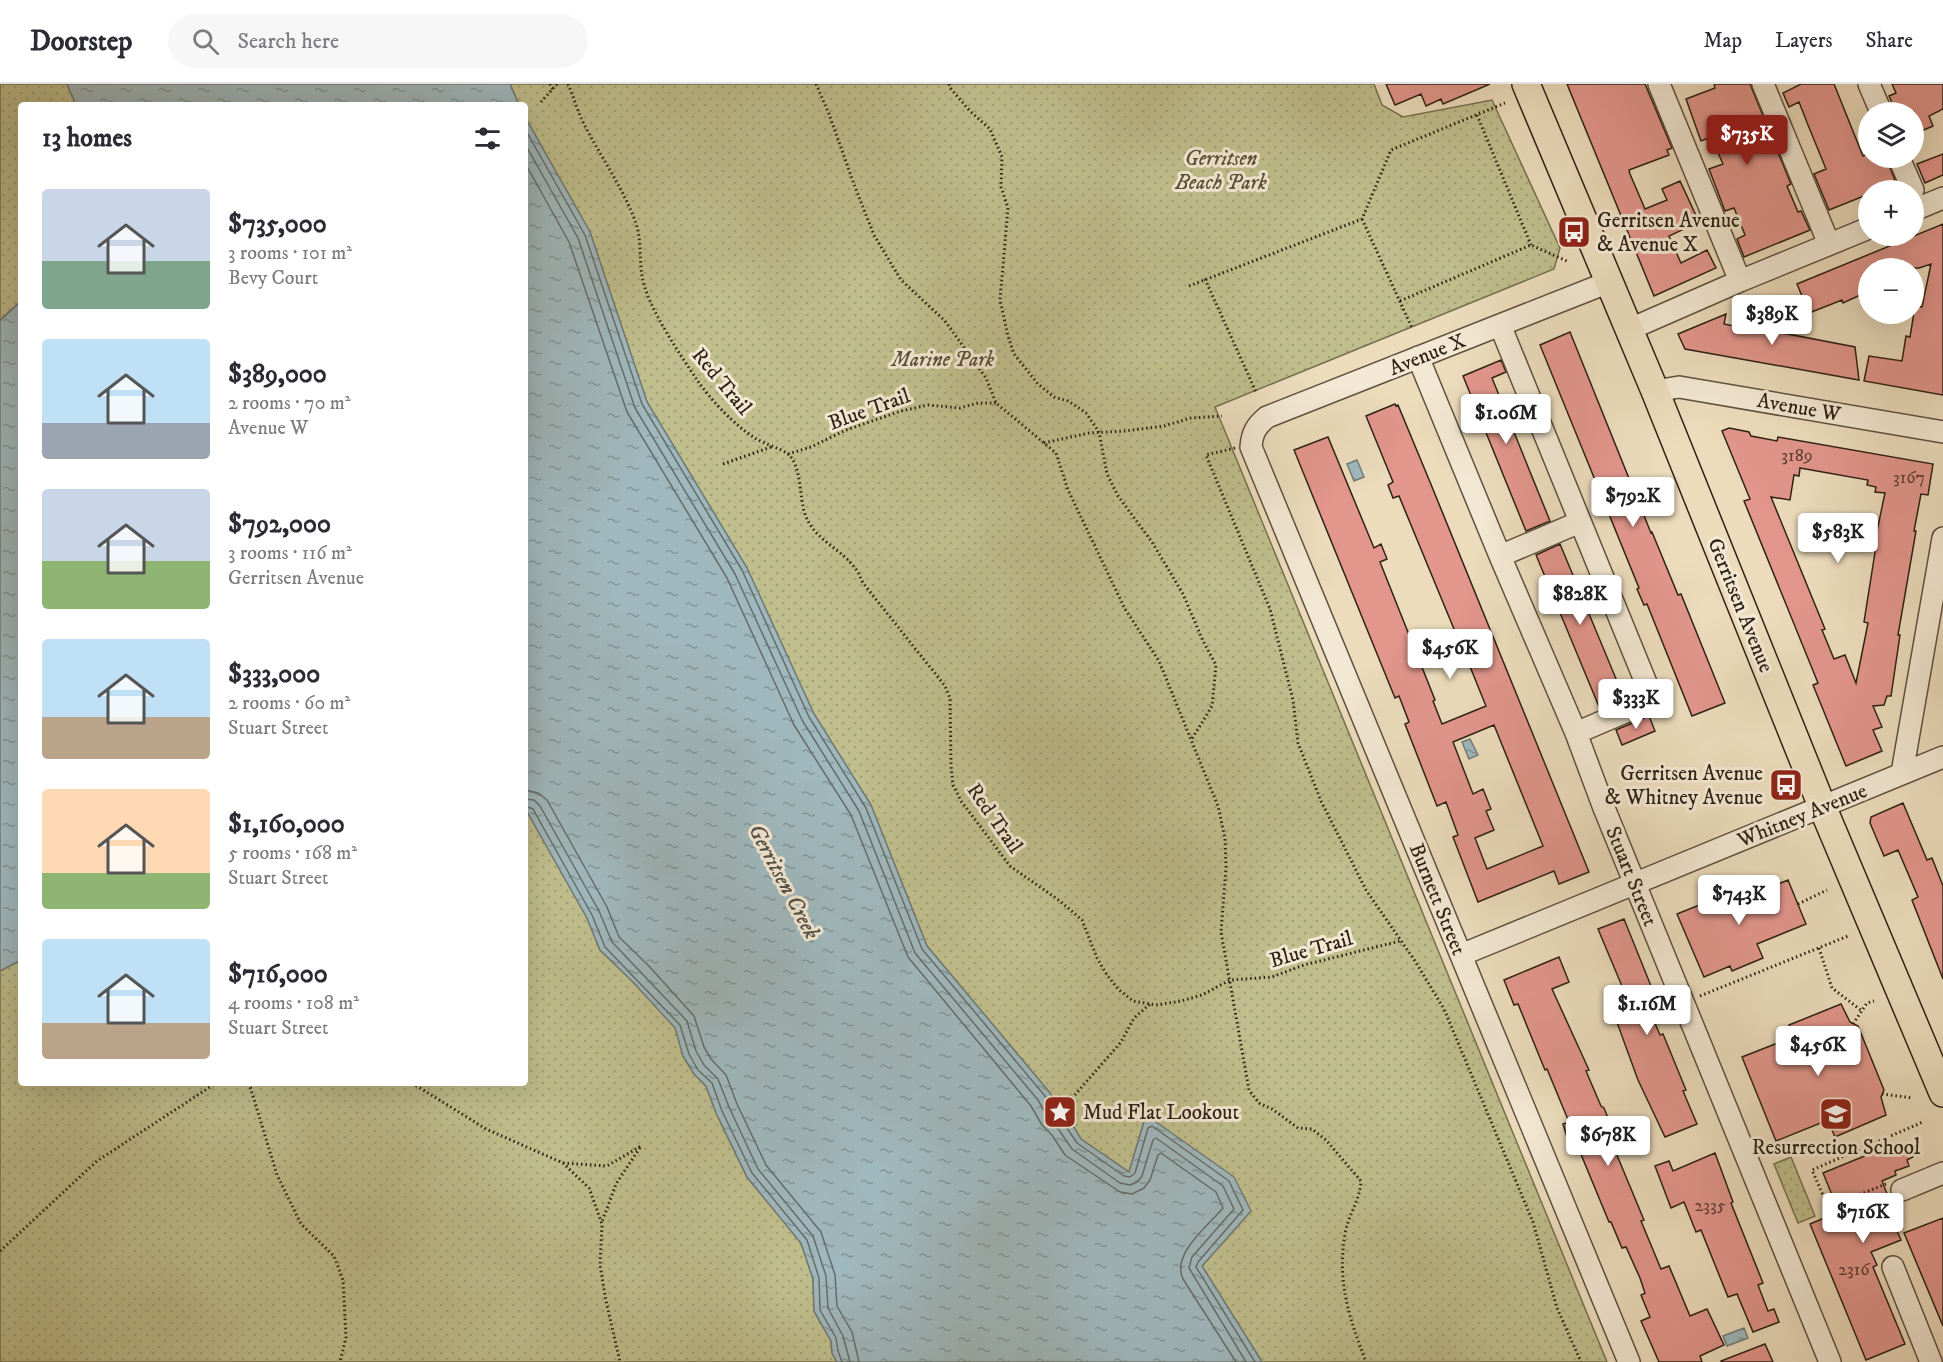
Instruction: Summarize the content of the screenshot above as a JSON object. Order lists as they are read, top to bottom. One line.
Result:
{"streets":{"main road":["Gerritsen Avenue"],"street":["Avenue X","Avenue W","Whitney Avenue","Stuart Street","Burnett Street"],"path":["Red Trail","Blue Trail"]},"crossings":[["Avenue X","Gerritsen Avenue"],["Avenue X","Stuart Street"],["Avenue X","Burnett Street"],["Red Trail","Blue Trail"],["Avenue W","Gerritsen Avenue"],["Gerritsen Avenue","Whitney Avenue"],["Whitney Avenue","Stuart Street"],["Whitney Avenue","Burnett Street"]],"water":["Gerritsen Creek"],"parks":["Gerritsen Beach Park","Marine Park"],"places":{"bus stop":["Gerritsen Avenue & Avenue X","Gerritsen Avenue & Whitney Avenue"],"place":["Mud Flat Lookout"],"school or university":["Resurrection School"]},"house_numbers":["3189","3167","2335","2316"],"page":{"header":"Doorstep","search":"Search here","nav":["Map","Layers","Share"],"map_buttons":["+","−"],"heading":"13 homes","price":["$735K","$389K","$1.06M","$792K","$583K","$828K","$456K","$333K","$743K","$1.16M","$456K","$678K","$716K"],"list":[{"name":"$735,000","note":"3 rooms · 101 m² · Bevy Court"},{"name":"$389,000","note":"2 rooms · 70 m² · Avenue W"},{"name":"$792,000","note":"3 rooms · 116 m² · Gerritsen Avenue"},{"name":"$333,000","note":"2 rooms · 60 m² · Stuart Street"},{"name":"$1,160,000","note":"5 rooms · 168 m² · Stuart Street"},{"name":"$716,000","note":"4 rooms · 108 m² · Stuart Street"}]}}
